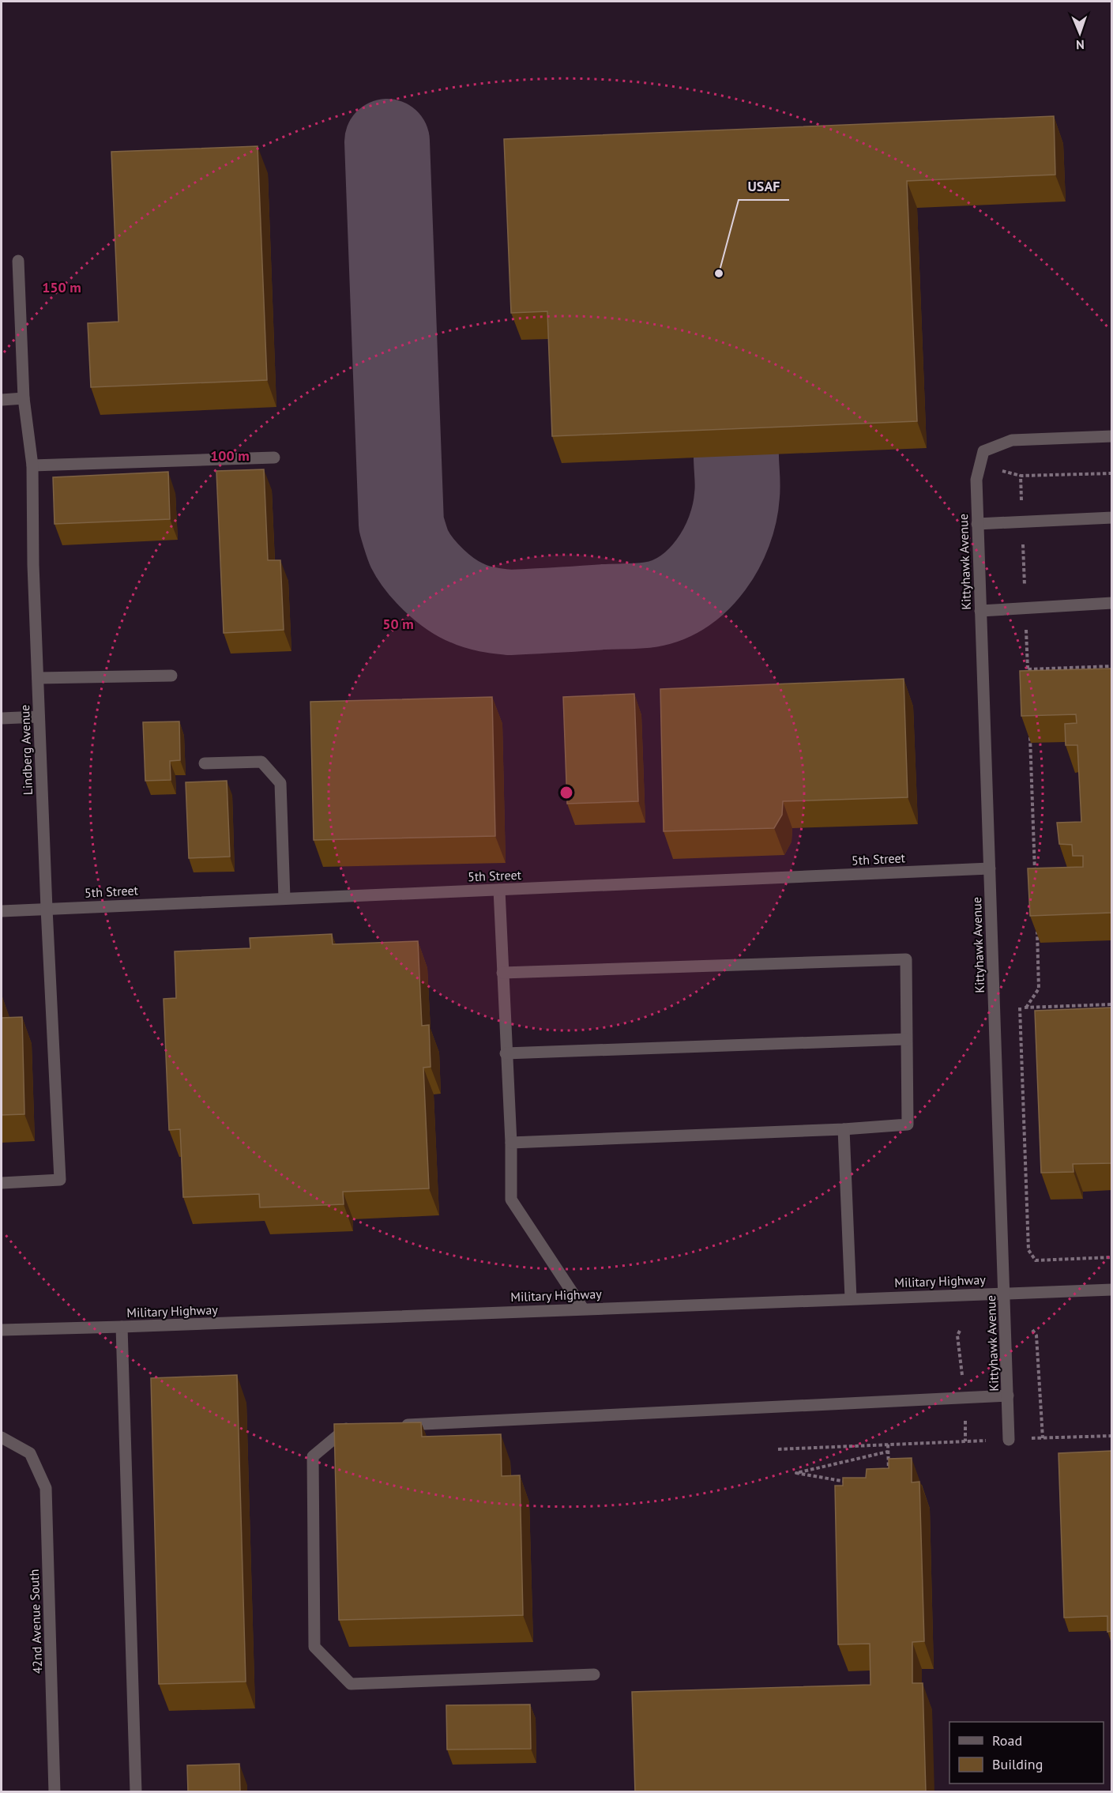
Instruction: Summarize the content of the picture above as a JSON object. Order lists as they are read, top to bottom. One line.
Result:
{"streets":{"street":["Kittyhawk Avenue","Lindberg Avenue","5th Street","Military Highway","42nd Avenue South"]},"crossings":[["Kittyhawk Avenue","5th Street"],["Kittyhawk Avenue","Military Highway"],["Lindberg Avenue","5th Street"]],"places":["USAF"],"legend":["Road","Building"],"north":"bottom","rings":["150 m","100 m","50 m"]}
